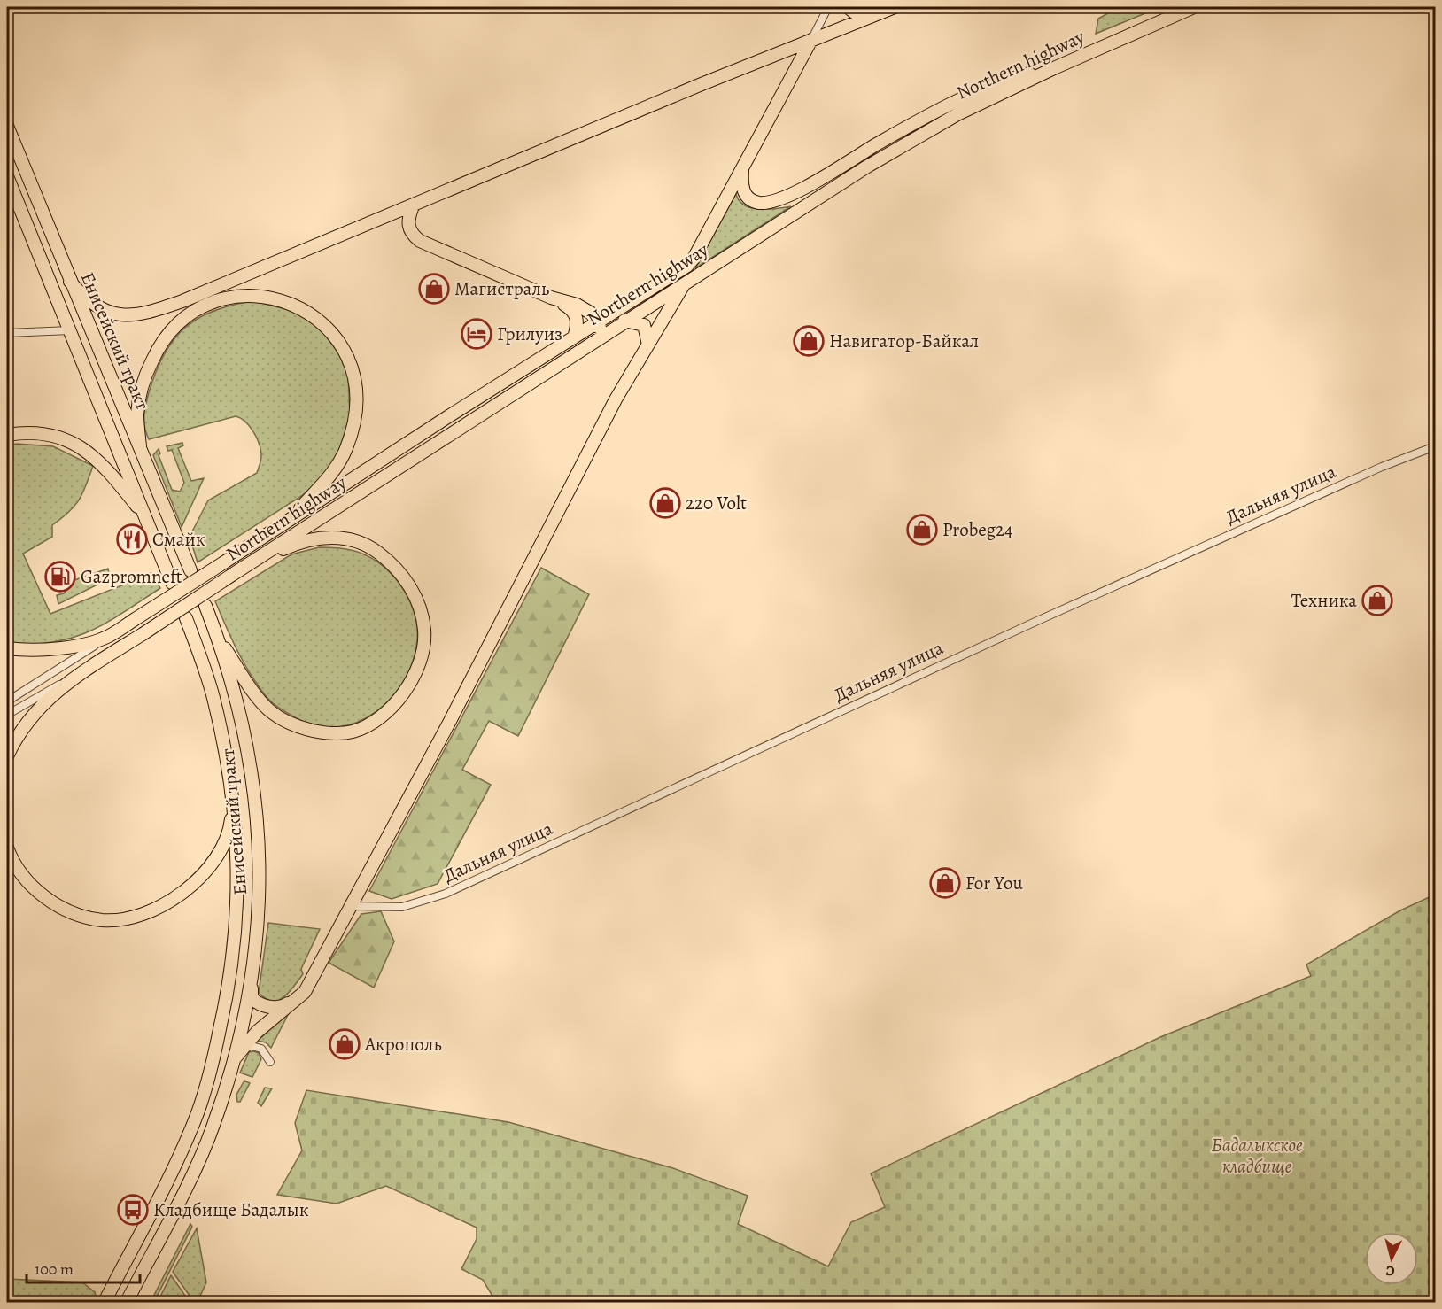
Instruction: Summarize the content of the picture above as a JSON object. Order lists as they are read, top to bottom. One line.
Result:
{"streets":{"main road":["Northern highway","Енисейский тракт"],"street":["Дальняя улица"]},"parks":["Бадалыкское кладбище"],"places":{"shop":["Магистраль","Навигатор-Байкал","220 Volt","Probeg24","Техника","For You","Акрополь"],"hotel":["Грилуиз"],"restaurant":["Смайк"],"fuel station":["Gazpromneft"],"bus stop":["Кладбище Бадалык"]},"scale_bar":"100 m","north":"bottom"}
